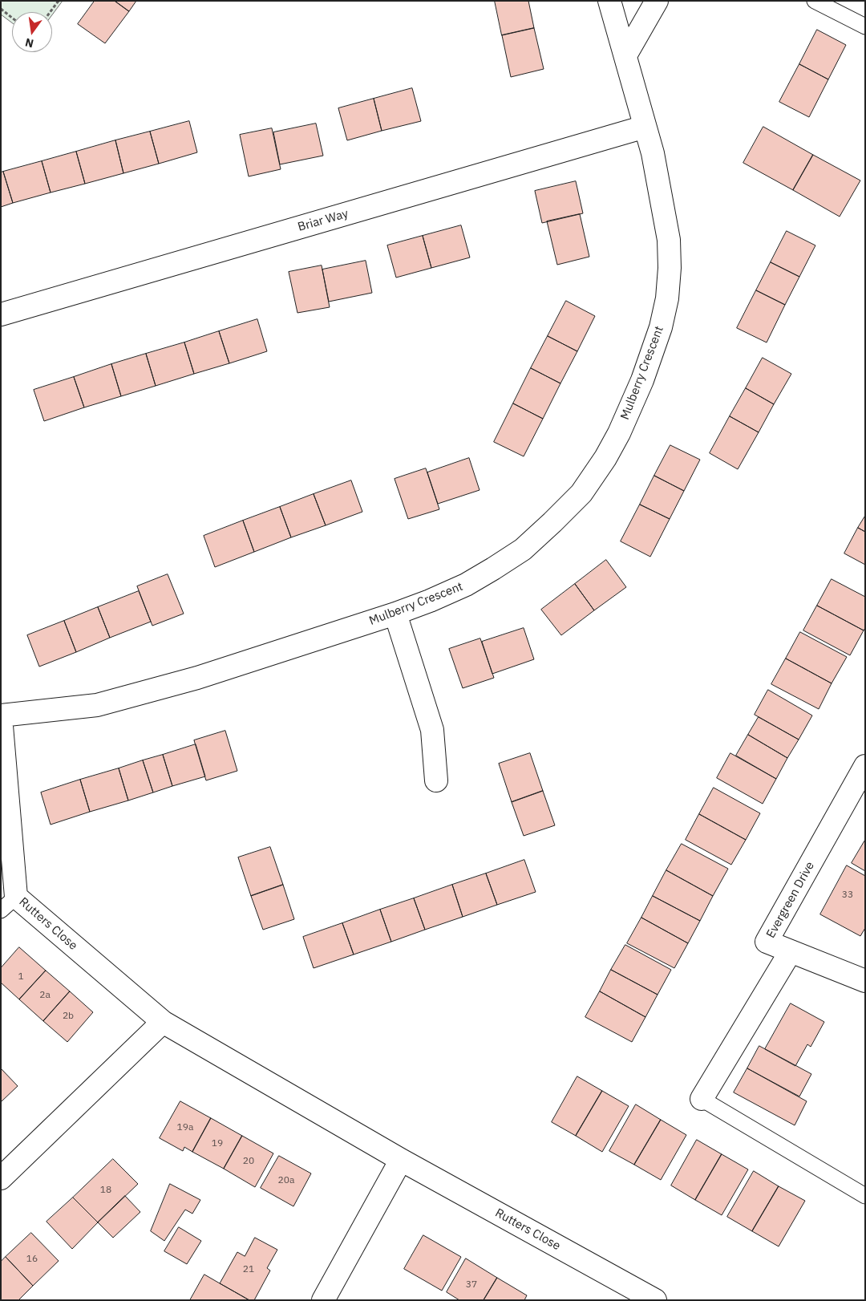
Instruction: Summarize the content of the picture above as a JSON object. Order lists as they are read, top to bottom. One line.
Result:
{"streets":{"street":["Briar Way","Mulberry Crescent","Evergreen Drive","Rutters Close"]},"crossings":[["Briar Way","Mulberry Crescent"],["Mulberry Crescent","Rutters Close"]],"house_numbers":["33","1","2a","2b","19a","19","20","20a","18","16","21","37"],"north":"bottom"}
